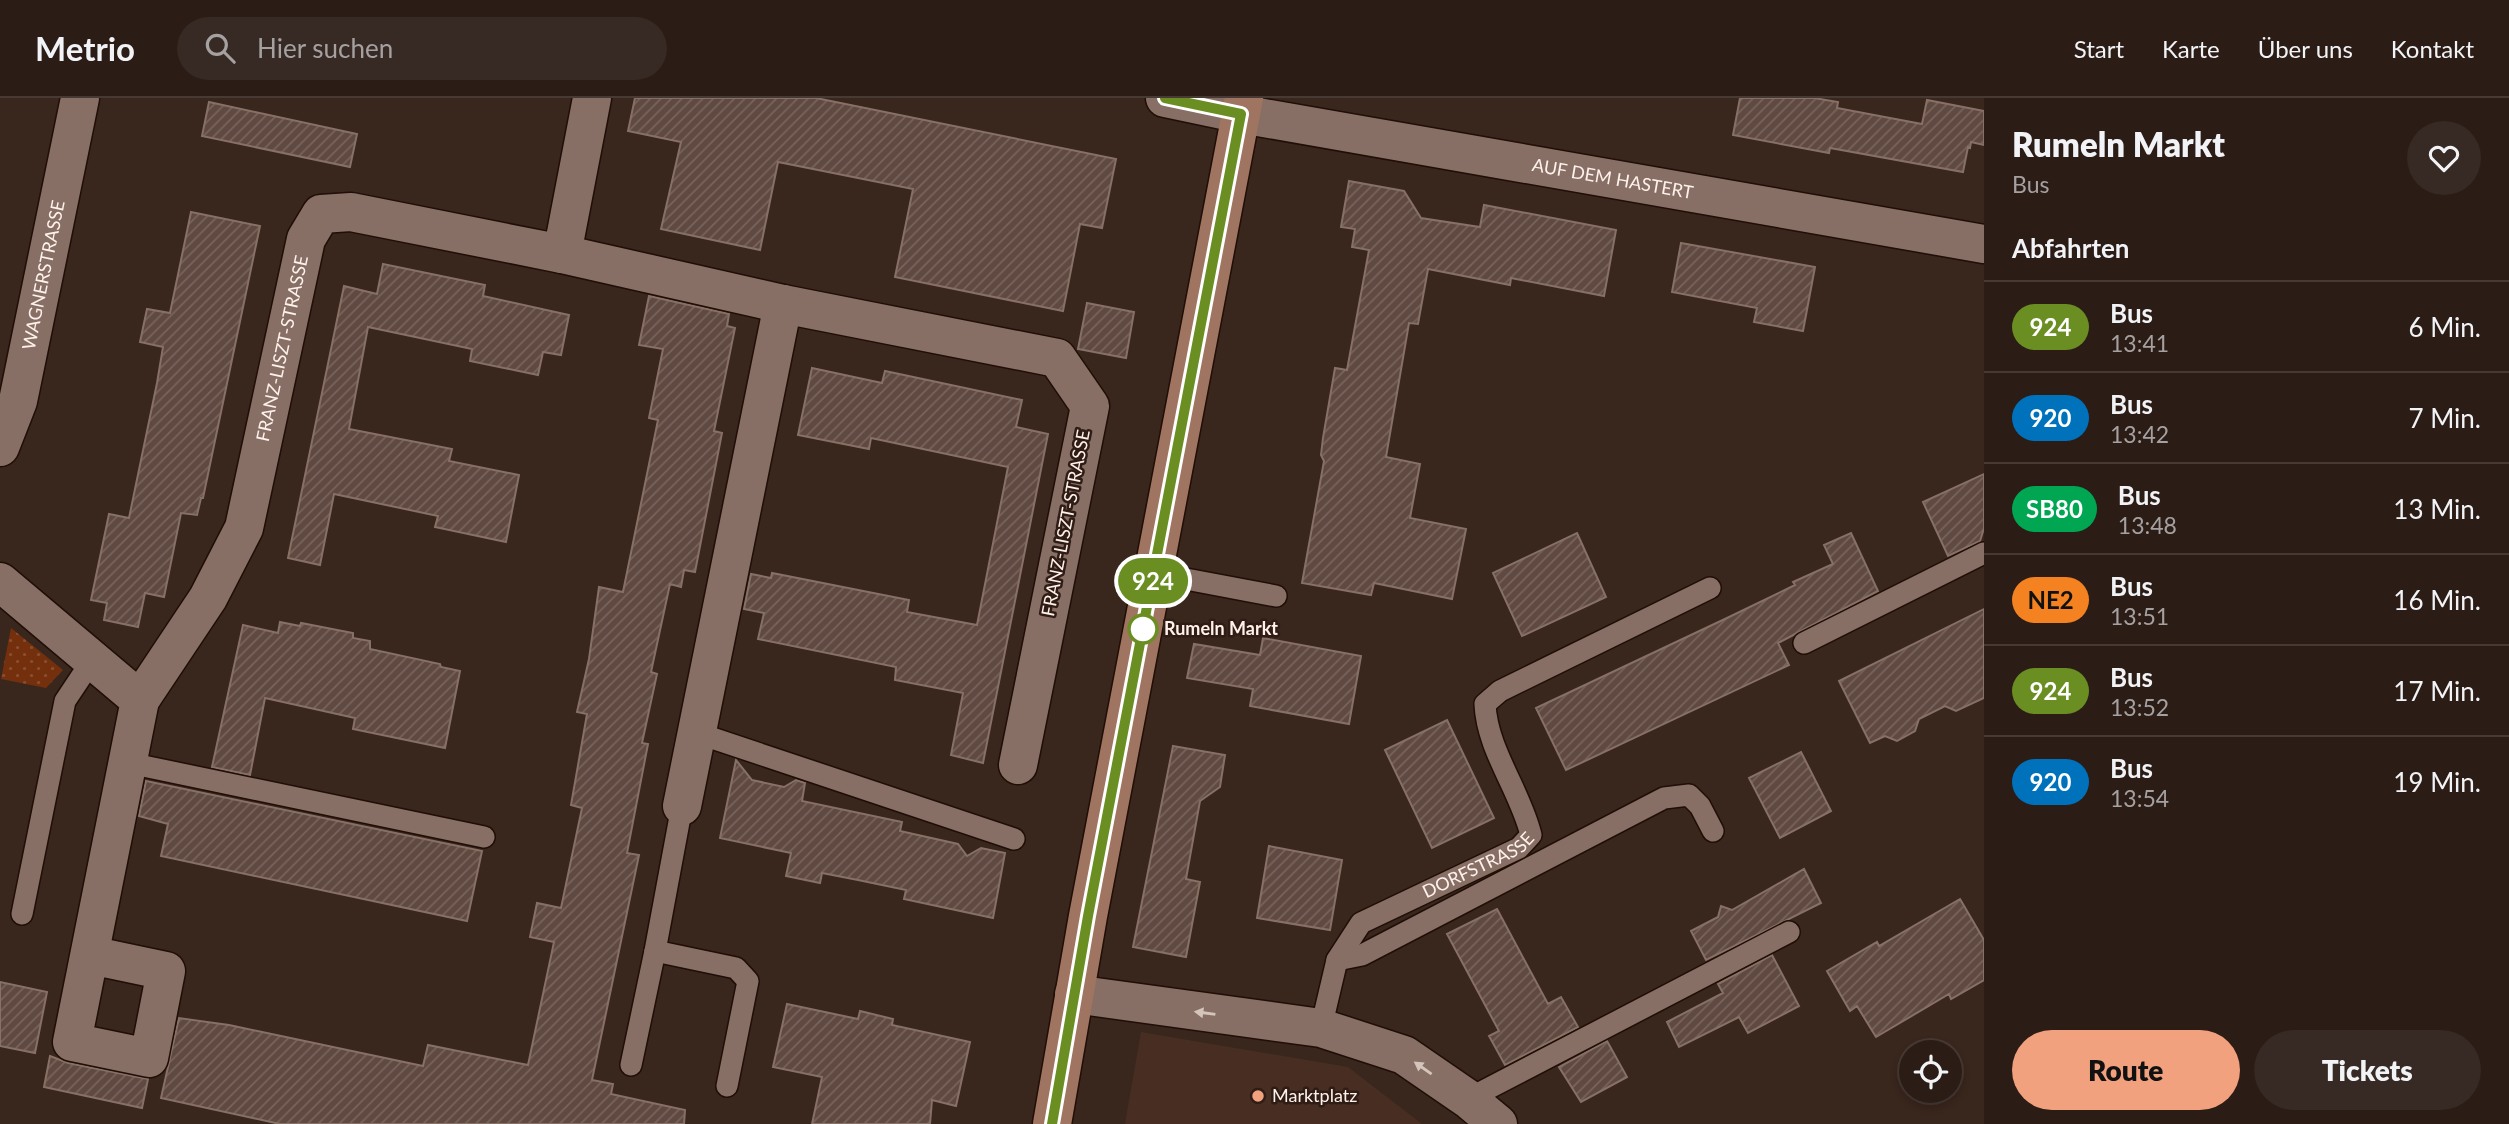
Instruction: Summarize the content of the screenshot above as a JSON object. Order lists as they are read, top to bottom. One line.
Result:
{"streets":{"street":["AUF DEM HASTERT","WAGNERSTRASSE","FRANZ-LISZT-STRASSE"],"lane":["DORFSTRASSE"]},"places":["Rumeln Markt","Marktplatz"],"lines":["bus line 924"],"page":{"header":"Metrio","search":"Hier suchen","nav":["Start","Karte","Über uns","Kontakt"],"on_map":"924","heading":[["Rumeln Markt","Bus"],"Abfahrten"],"list":[{"mark":"924","name":"Bus","note":"13:41","value":"6 Min."},{"mark":"920","name":"Bus","note":"13:42","value":"7 Min."},{"mark":"SB80","name":"Bus","note":"13:48","value":"13 Min."},{"mark":"NE2","name":"Bus","note":"13:51","value":"16 Min."},{"mark":"924","name":"Bus","note":"13:52","value":"17 Min."},{"mark":"920","name":"Bus","note":"13:54","value":"19 Min."}],"buttons":["Route","Tickets"]}}
